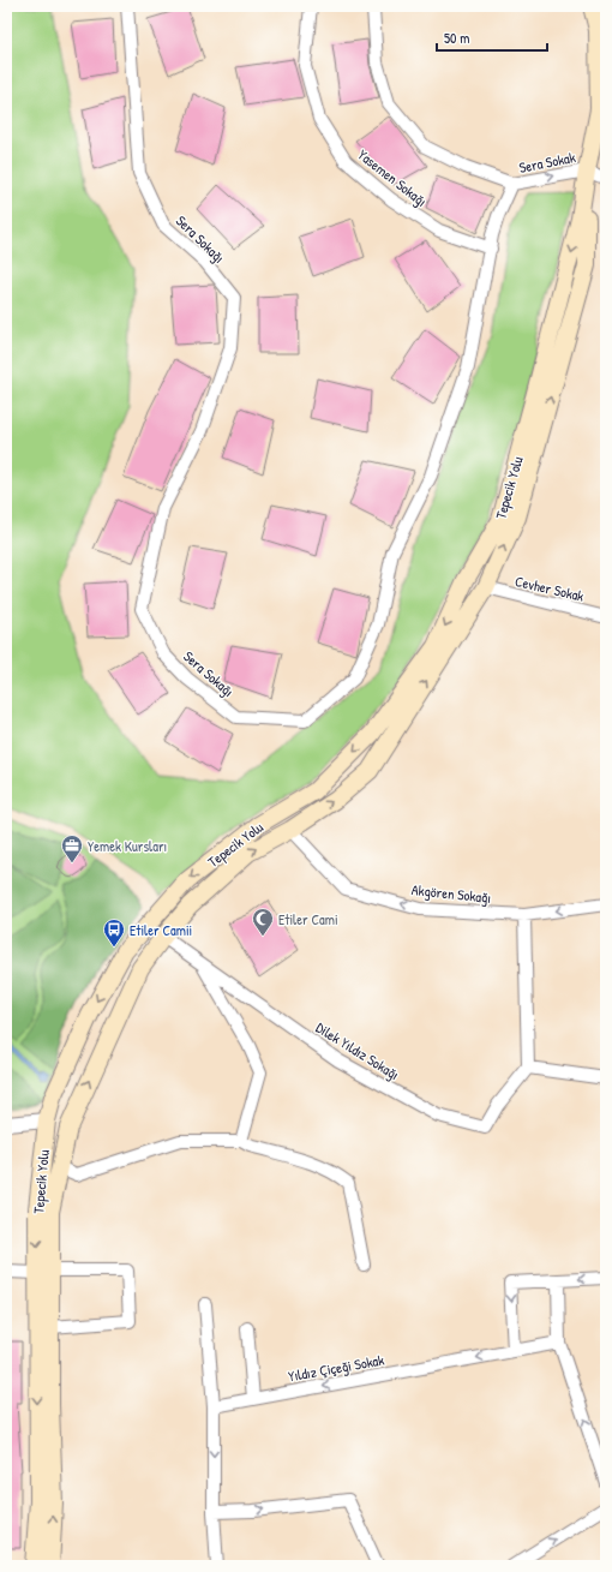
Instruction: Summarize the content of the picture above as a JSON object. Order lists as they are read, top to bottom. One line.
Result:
{"streets":{"main road":["Tepecik Yolu"],"street":["Sera Sokak","Yasemen Sokağı","Sera Sokağı","Cevher Sokak","Akgören Sokağı","Dilek Yıldız Sokağı","Yıldız Çiçeği Sokak"]},"crossings":[["Sera Sokak","Sera Sokağı"],["Sera Sokak","Tepecik Yolu"],["Yasemen Sokağı","Sera Sokağı"],["Tepecik Yolu","Cevher Sokak"],["Tepecik Yolu","Akgören Sokağı"],["Tepecik Yolu","Dilek Yıldız Sokağı"]],"one_way":["Sera Sokak","Akgören Sokağı","Yıldız Çiçeği Sokak"],"places":{"office":["Yemek Kursları"],"mosque":["Etiler Cami"],"bus stop":["Etiler Camii"]},"scale_bar":"50 m"}
